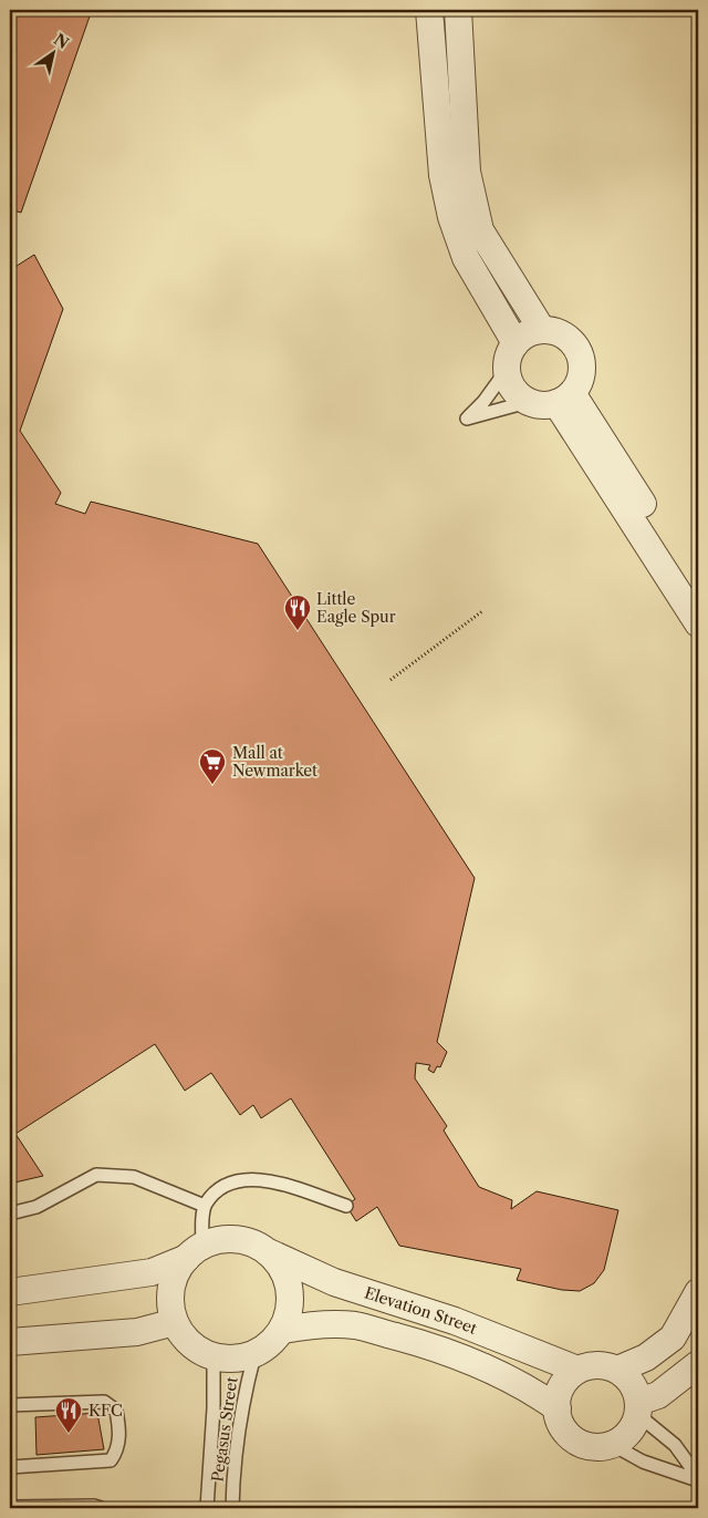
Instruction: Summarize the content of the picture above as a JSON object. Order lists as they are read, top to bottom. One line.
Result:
{"streets":{"street":["Elevation Street"],"lane":["Pegasus Street"]},"crossings":[["Elevation Street","Pegasus Street"]],"places":{"restaurant":["Little Eagle Spur","KFC"],"supermarket":["Mall at Newmarket"]},"north":"top right"}
